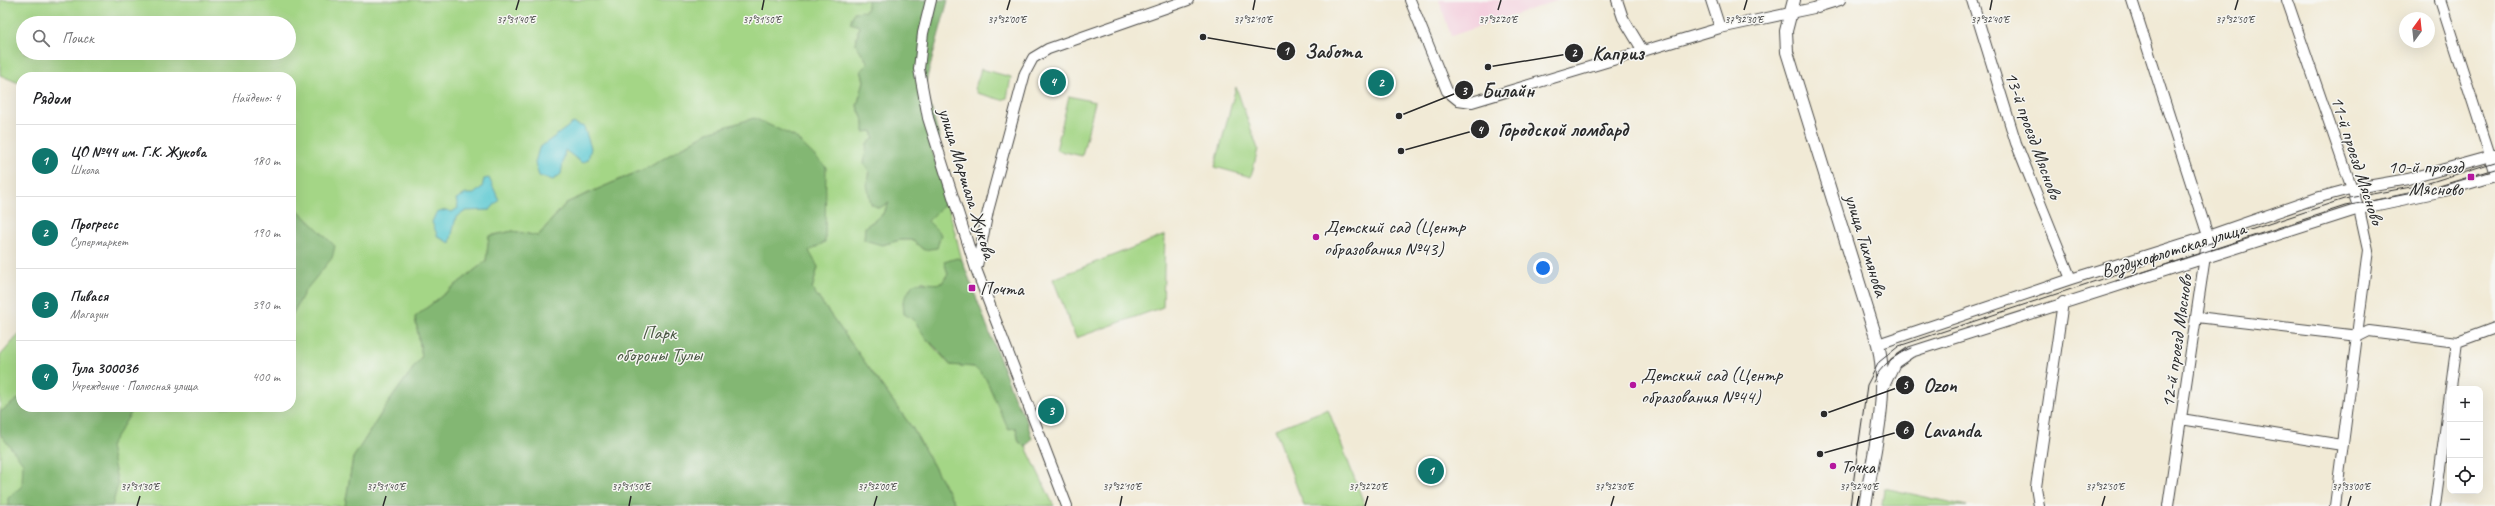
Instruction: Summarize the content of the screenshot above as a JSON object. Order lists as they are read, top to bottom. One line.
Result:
{"streets":{"street":["13-й проезд Мясново","11-й проезд Мясново","улица Маршала Жукова","улица Тихмянова","Воздухофлотская улица","12-й проезд Мясново"]},"crossings":[["13-й проезд Мясново","Воздухофлотская улица"],["11-й проезд Мясново","Воздухофлотская улица"],["улица Тихмянова","Воздухофлотская улица"],["Воздухофлотская улица","12-й проезд Мясново"]],"parks":["Парк обороны Тулы"],"places":{"other":["Забота","Каприз","Билайн","Городской ломбард","Детский сад (Центр образования №43)","Детский сад (Центр образования №44)","Ozon","Lavanda","Точка"],"transit":["10-й проезд Мясново","Почта"]},"north":"top","page":{"search":"Поиск","pins":["4","2","3","1"],"heading":["Рядом","Найдено: 4"],"list":[{"mark":"1","name":"ЦО №44 им. Г.К. Жукова","note":"Школа","value":"180 m"},{"mark":"2","name":"Прогресс","note":"Супермаркет","value":"190 m"},{"mark":"3","name":"Пивася","note":"Магазин","value":"390 m"},{"mark":"4","name":"Тула 300036","note":"Учреждение · Полюсная улица","value":"400 m"}],"map_buttons":["+","−"]},"coordinates":["37°31'40\"E","37°31'50\"E","37°32'00\"E","37°32'10\"E","37°32'20\"E","37°32'30\"E","37°32'40\"E","37°32'50\"E","37°31'30\"E","37°33'00\"E"]}
